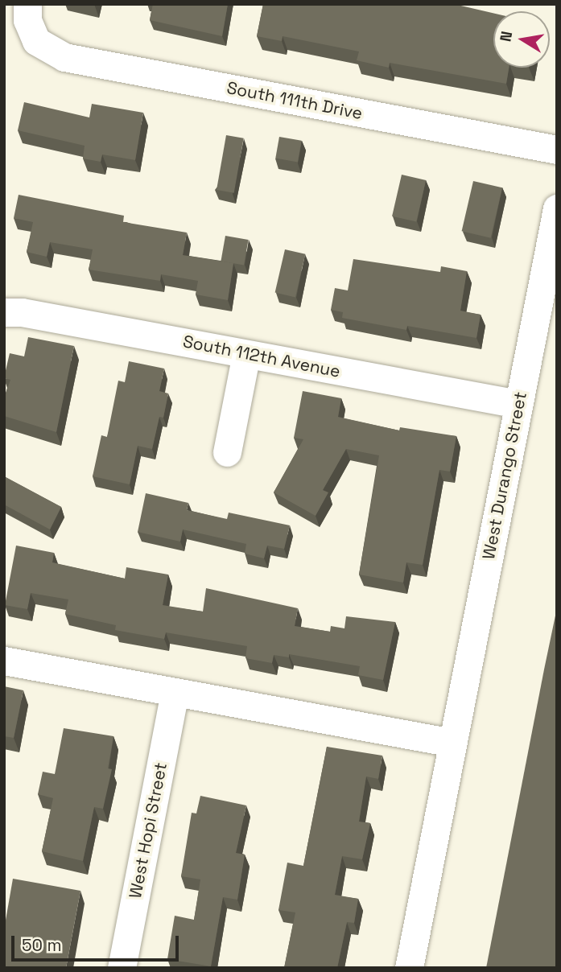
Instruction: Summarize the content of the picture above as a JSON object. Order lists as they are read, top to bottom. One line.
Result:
{"streets":{"street":["South 111th Drive","South 112th Avenue","West Durango Street","West Hopi Street"]},"crossings":[["South 112th Avenue","West Durango Street"]],"scale_bar":"50 m","north":"left"}
